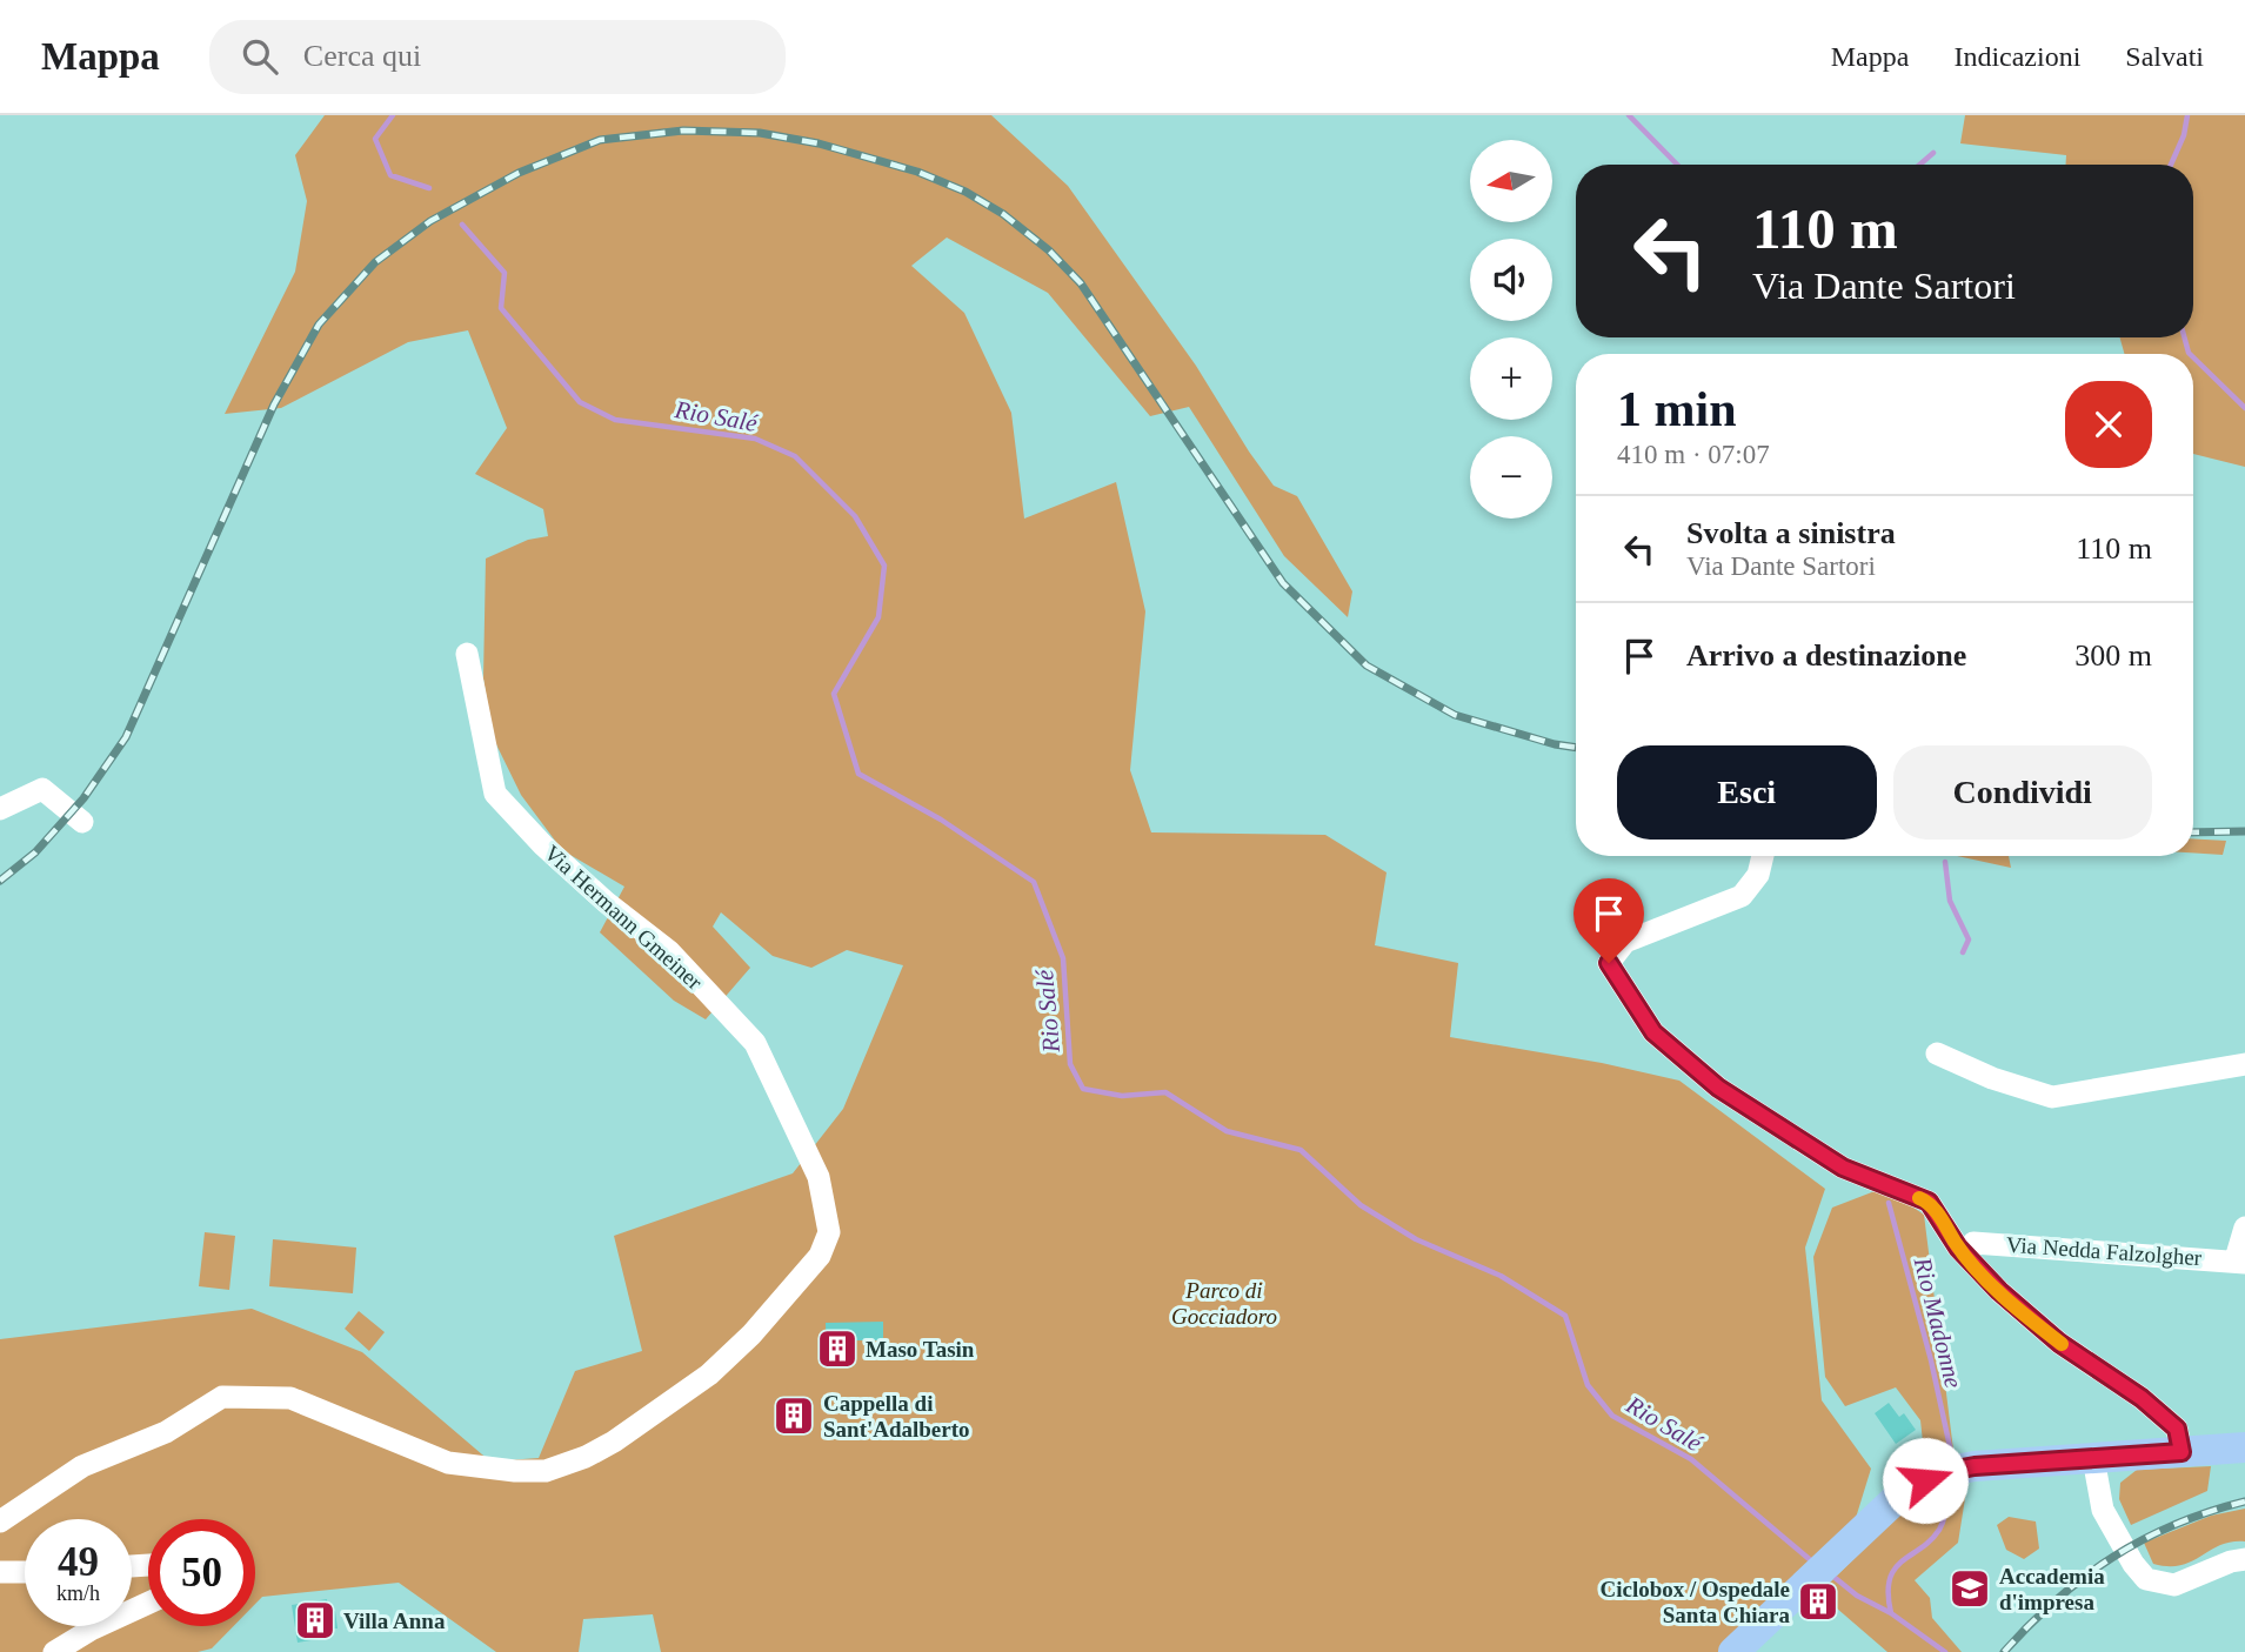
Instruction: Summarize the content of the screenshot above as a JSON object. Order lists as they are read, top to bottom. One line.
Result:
{"streets":{"street":["Via Hermann Gmeiner","Via Nedda Falzolgher"]},"water":["Rio Salé","Rio Madonne"],"parks":["Parco di Gocciadoro"],"places":{"building":["Maso Tasin","Cappella di Sant'Adalberto","Ciclobox / Ospedale Santa Chiara","Villa Anna"],"school or university":["Accademia d'impresa"]},"north":"left","page":{"header":"Mappa","search":"Cerca qui","nav":["Mappa","Indicazioni","Salvati"],"map_buttons":["+","−"],"turn":["110 m","Via Dante Sartori"],"heading":["1 min","410 m · 07:07"],"list":[{"name":"Svolta a sinistra","note":"Via Dante Sartori","value":"110 m"},{"name":"Arrivo a destinazione","value":"300 m"}],"buttons":["Esci","Condividi"],"speed":"49 km/h","limit":"50"}}
